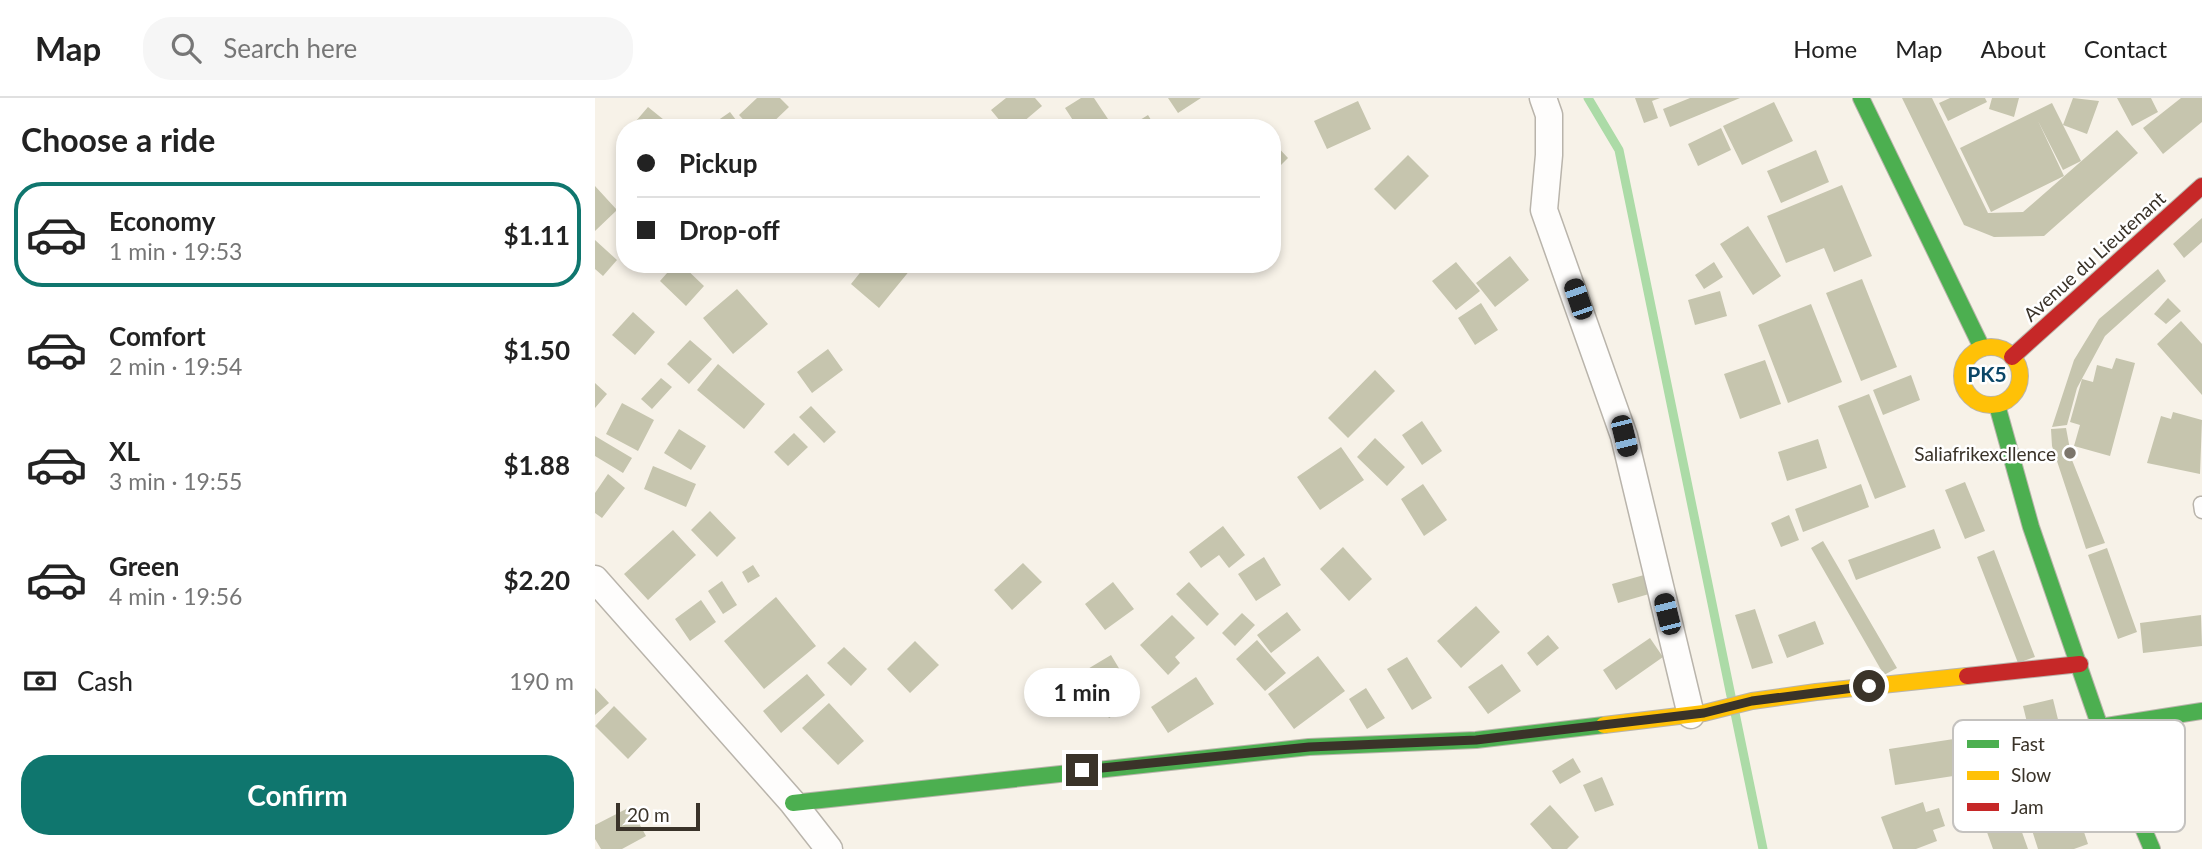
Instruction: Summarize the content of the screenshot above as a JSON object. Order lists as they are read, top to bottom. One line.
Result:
{"streets":{"street":["Avenue du Lieutenant"]},"districts":["PK5"],"places":["Saliafrikexcllence"],"legend":["Fast","Slow","Jam"],"scale_bar":"20 m","page":{"header":"Map","search":"Search here","nav":["Home","Map","About","Contact"],"heading":"Choose a ride","banner":["Pickup","Drop-off"],"list":[{"name":"Economy","note":"1 min · 19:53","value":"$1.11"},{"name":"Comfort","note":"2 min · 19:54","value":"$1.50"},{"name":"XL","note":"3 min · 19:55","value":"$1.88"},{"name":"Green","note":"4 min · 19:56","value":"$2.20"}],"pay":["Cash","190 m"],"bubble":"1 min","buttons":"Confirm","scale":"20 m"}}
